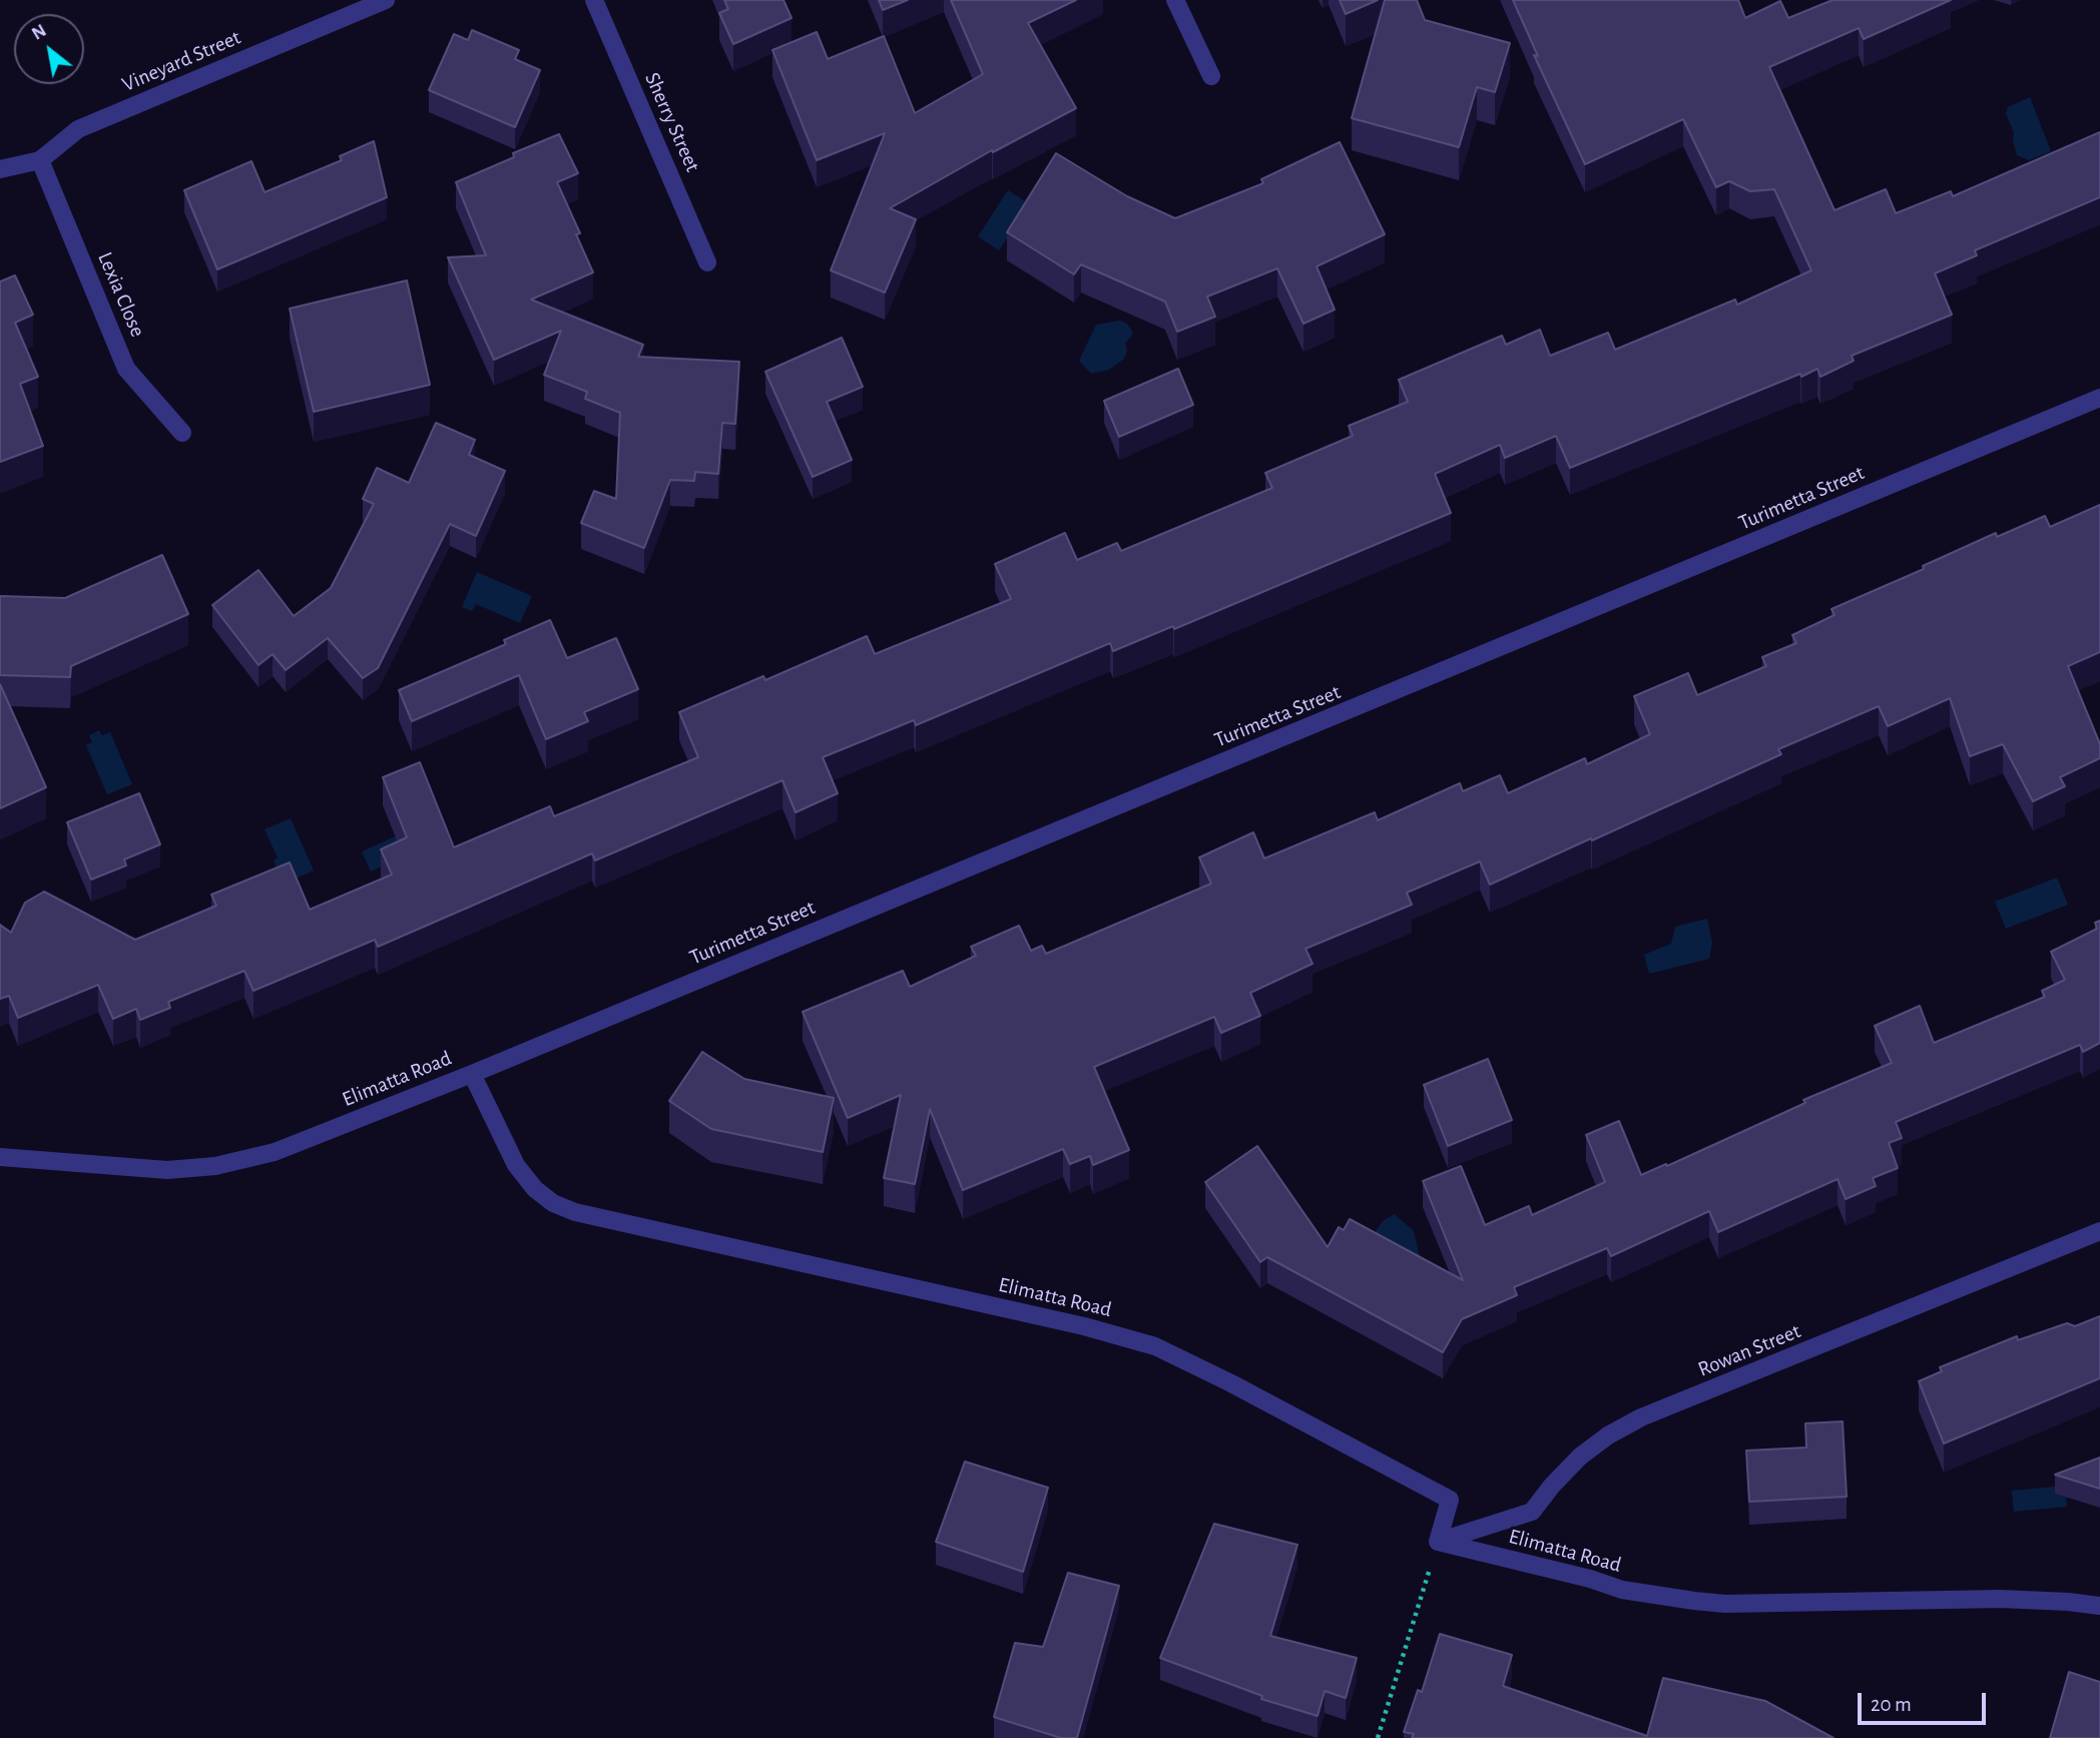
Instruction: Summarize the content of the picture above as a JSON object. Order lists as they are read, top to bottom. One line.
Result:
{"streets":{"street":["Vineyard Street","Sherry Street","Lexia Close","Turimetta Street","Elimatta Road","Rowan Street"]},"crossings":[["Vineyard Street","Lexia Close"],["Turimetta Street","Elimatta Road"],["Elimatta Road","Rowan Street"]],"scale_bar":"20 m","north":"top left"}
